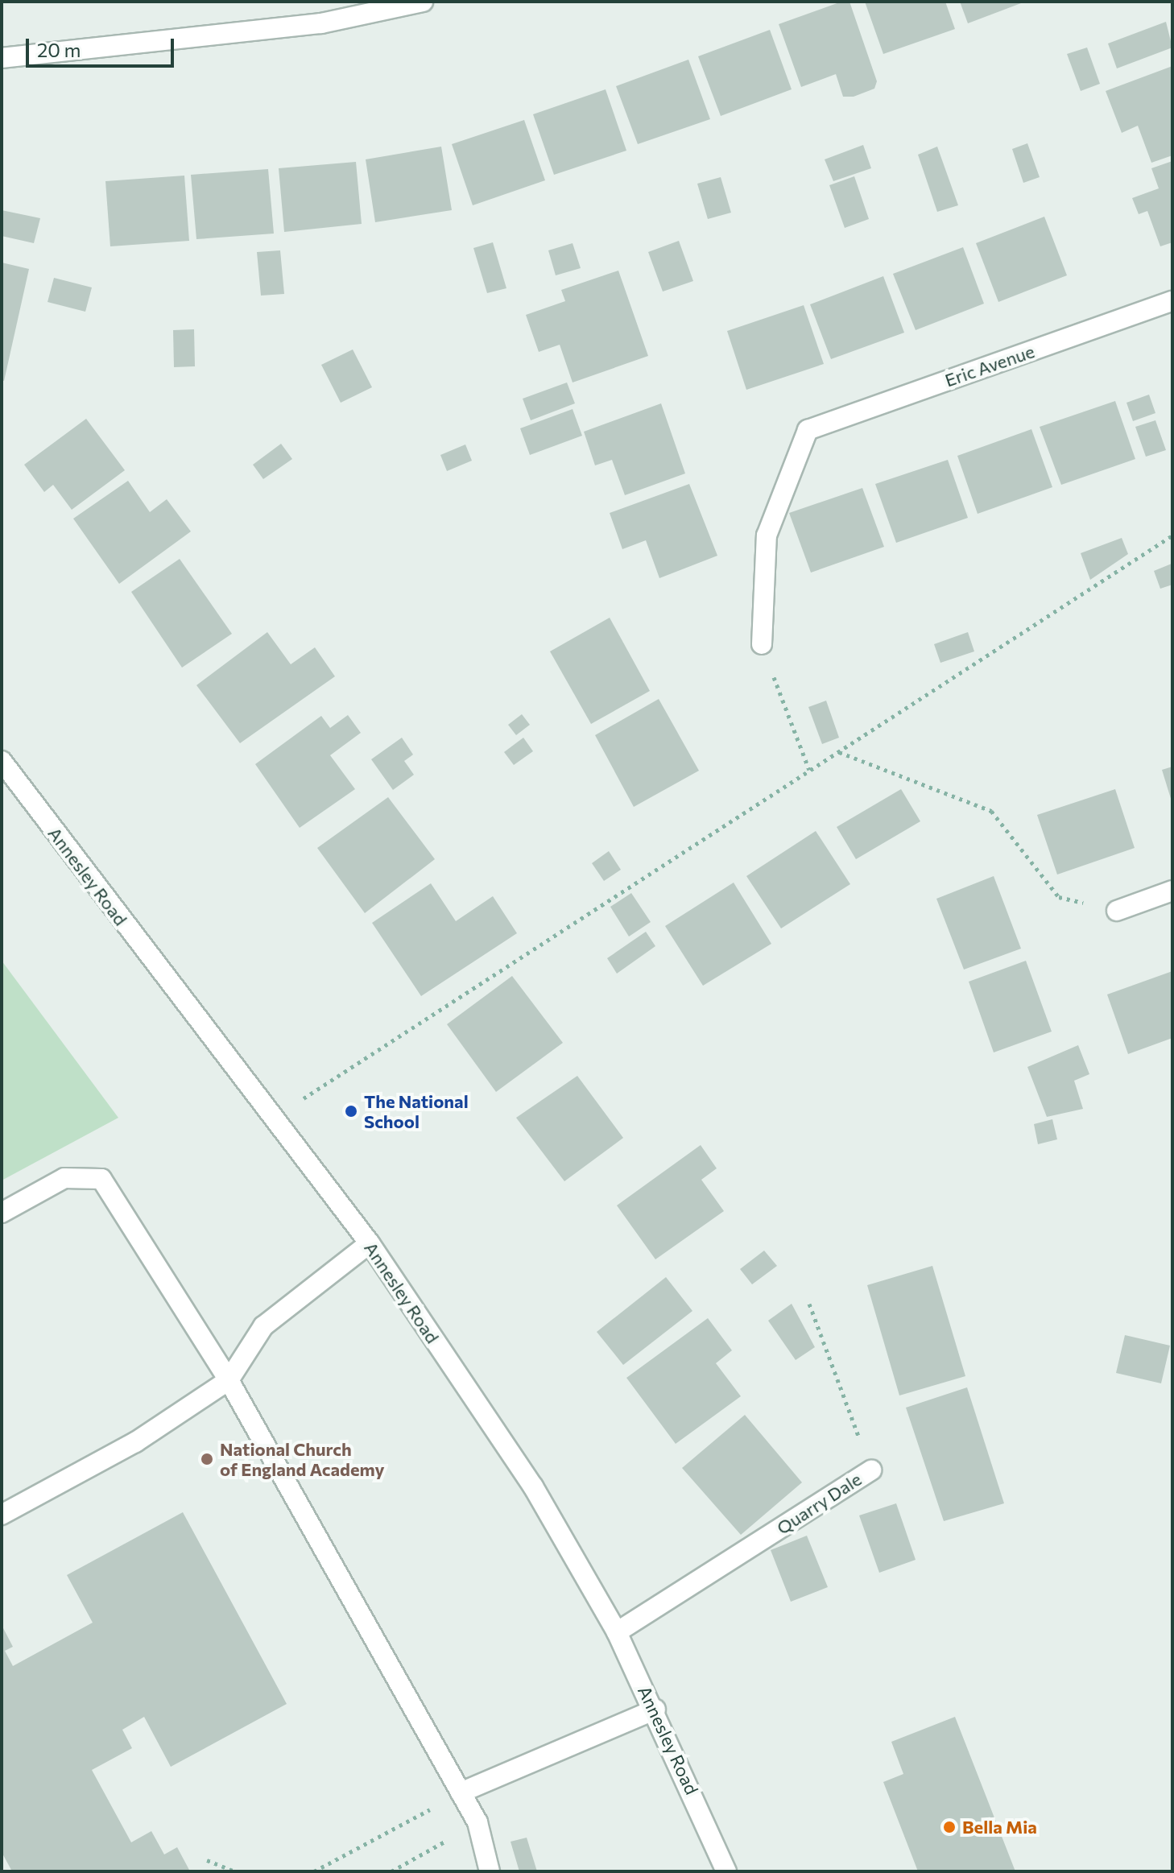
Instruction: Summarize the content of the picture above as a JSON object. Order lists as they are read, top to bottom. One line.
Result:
{"streets":{"street":["Eric Avenue","Annesley Road","Quarry Dale"]},"crossings":[["Annesley Road","Quarry Dale"]],"places":["The National School","National Church of England Academy","Bella Mia"],"scale_bar":"20 m"}
